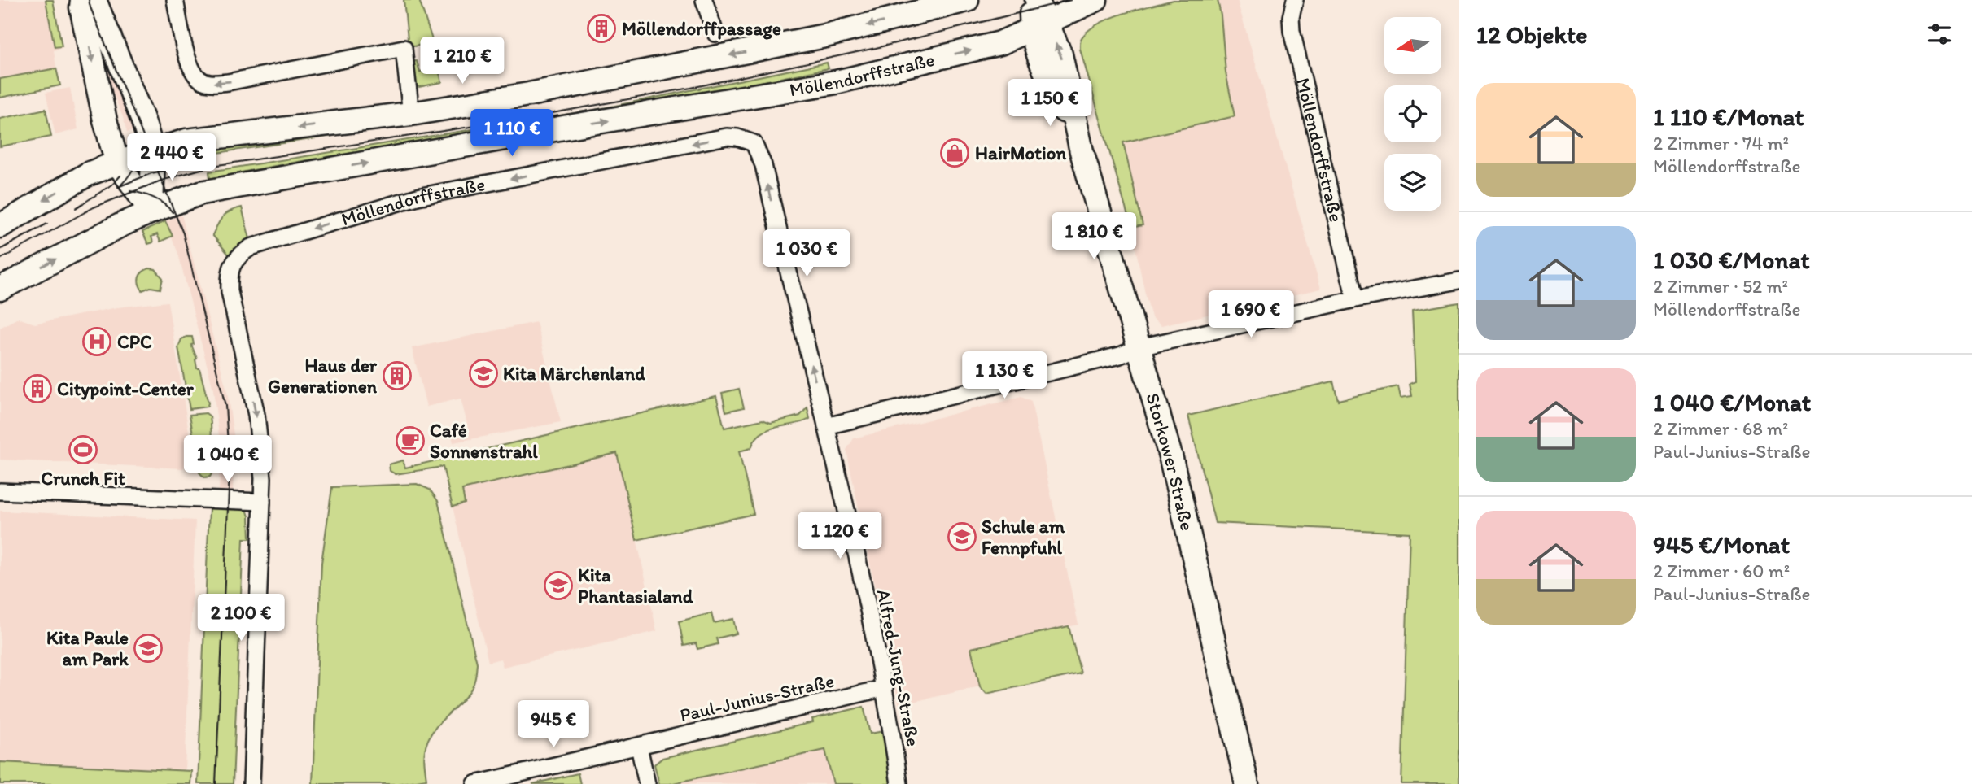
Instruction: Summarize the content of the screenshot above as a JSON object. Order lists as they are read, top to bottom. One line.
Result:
{"streets":{"main road":["Möllendorffstraße","Storkower Straße"],"street":["Alfred-Jung-Straße","Paul-Junius-Straße"]},"crossings":[["Möllendorffstraße","Storkower Straße"],["Möllendorffstraße","Alfred-Jung-Straße"],["Alfred-Jung-Straße","Paul-Junius-Straße"]],"places":{"building":["Möllendorffpassage","Haus der Generationen","Citypoint-Center"],"shop":["HairMotion"],"hospital":["CPC"],"school or university":["Kita Märchenland","Schule am Fennpfuhl","Kita Phantasialand","Kita Paule am Park"],"cafe":["Café Sonnenstrahl"],"sports":["Crunch Fit"]},"north":"left","page":{"heading":"12 Objekte","price":["1 210 €","1 150 €","1 110 €","2 440 €","1 810 €","1 030 €","1 690 €","1 130 €","1 040 €","1 120 €","2 100 €","945 €"],"list":[{"name":"1 110 €/Monat","note":"2 Zimmer · 74 m² · Möllendorffstraße"},{"name":"1 030 €/Monat","note":"2 Zimmer · 52 m² · Möllendorffstraße"},{"name":"1 040 €/Monat","note":"2 Zimmer · 68 m² · Paul-Junius-Straße"},{"name":"945 €/Monat","note":"2 Zimmer · 60 m² · Paul-Junius-Straße"}]}}
